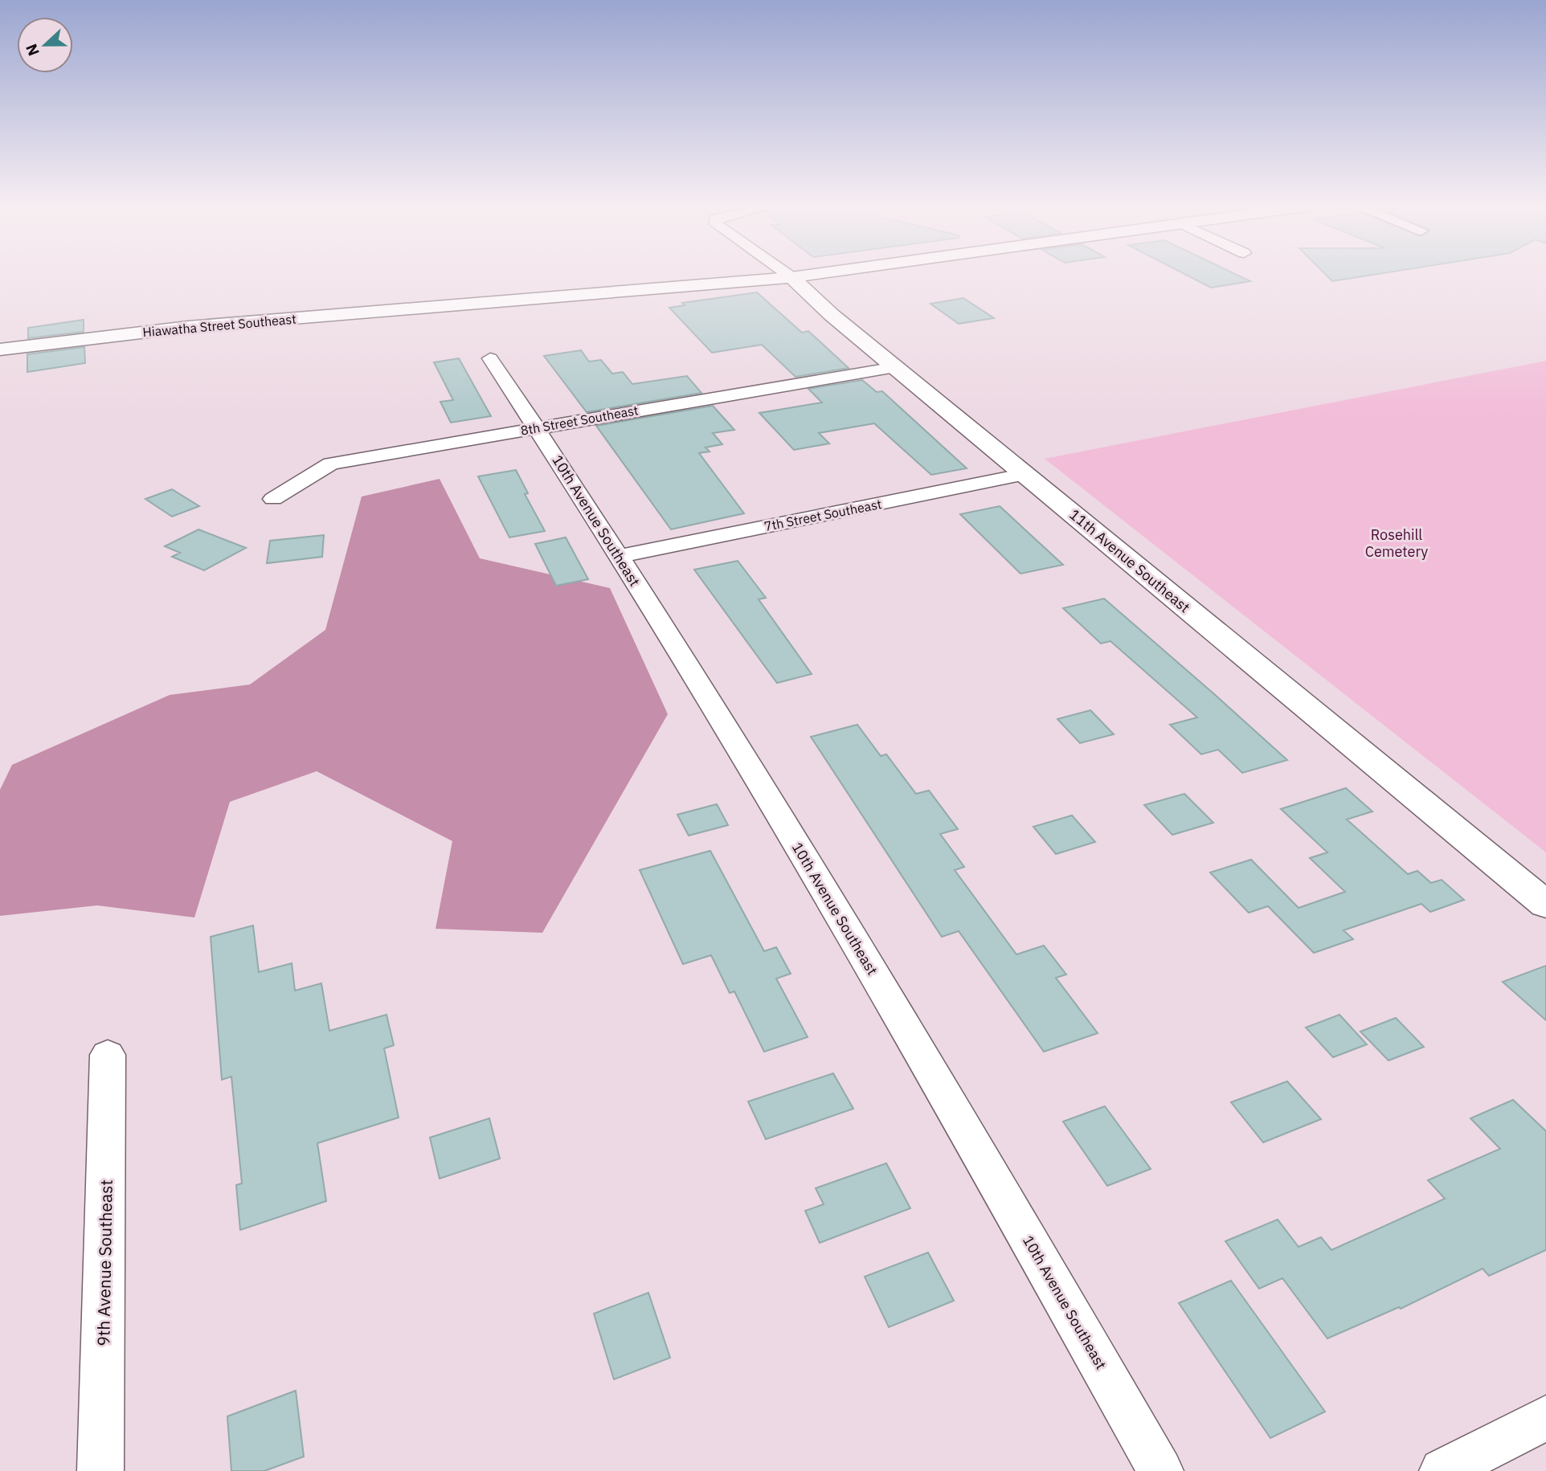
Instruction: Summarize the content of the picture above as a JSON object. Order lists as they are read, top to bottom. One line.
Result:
{"streets":{"street":["Hiawatha Street Southeast","8th Street Southeast","7th Street Southeast","10th Avenue Southeast","11th Avenue Southeast","9th Avenue Southeast"]},"crossings":[["Hiawatha Street Southeast","11th Avenue Southeast"],["8th Street Southeast","10th Avenue Southeast"],["8th Street Southeast","11th Avenue Southeast"],["7th Street Southeast","10th Avenue Southeast"],["7th Street Southeast","11th Avenue Southeast"]],"parks":["Rosehill Cemetery"],"north":"left"}
